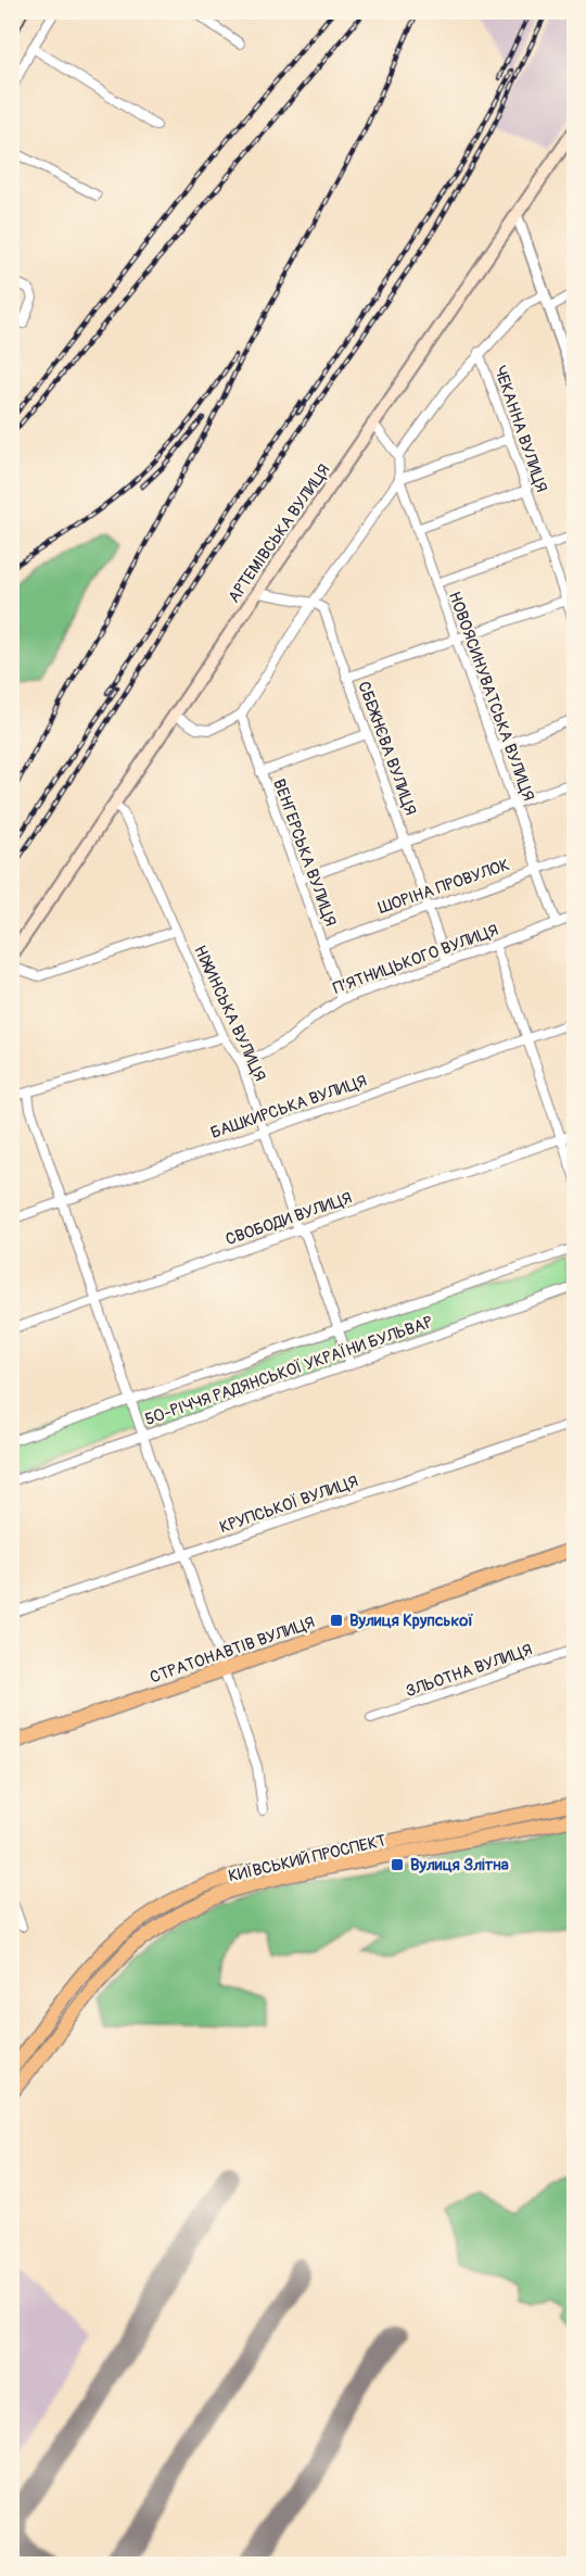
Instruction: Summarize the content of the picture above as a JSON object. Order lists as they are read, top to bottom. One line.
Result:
{"streets":{"main road":["АРТЕМІВСЬКА ВУЛИЦЯ","СТРАТОНАВТІВ ВУЛИЦЯ","КИЇВСЬКИЙ ПРОСПЕКТ"],"street":["ЧЕКАННА ВУЛИЦЯ","НОВОЯСИНУВАТСЬКА ВУЛИЦЯ","СБЕЖНЄВА ВУЛИЦЯ","ВЕНГЕРСЬКА ВУЛИЦЯ","ШОРІНА ПРОВУЛОК","П’ЯТНИЦЬКОГО ВУЛИЦЯ","НІЖИНСЬКА ВУЛИЦЯ","БАШКИРСЬКА ВУЛИЦЯ","СВОБОДИ ВУЛИЦЯ","50-РІЧЧЯ РАДЯНСЬКОЇ УКРАЇНИ БУЛЬВАР","КРУПСЬКОЇ ВУЛИЦЯ","ЗЛЬОТНА ВУЛИЦЯ"]},"crossings":[["АРТЕМІВСЬКА ВУЛИЦЯ","НІЖИНСЬКА ВУЛИЦЯ"],["НОВОЯСИНУВАТСЬКА ВУЛИЦЯ","ШОРІНА ПРОВУЛОК"],["НОВОЯСИНУВАТСЬКА ВУЛИЦЯ","П’ЯТНИЦЬКОГО ВУЛИЦЯ"],["СБЕЖНЄВА ВУЛИЦЯ","ШОРІНА ПРОВУЛОК"],["СБЕЖНЄВА ВУЛИЦЯ","П’ЯТНИЦЬКОГО ВУЛИЦЯ"],["ВЕНГЕРСЬКА ВУЛИЦЯ","ШОРІНА ПРОВУЛОК"],["ВЕНГЕРСЬКА ВУЛИЦЯ","П’ЯТНИЦЬКОГО ВУЛИЦЯ"],["П’ЯТНИЦЬКОГО ВУЛИЦЯ","НІЖИНСЬКА ВУЛИЦЯ"],["НІЖИНСЬКА ВУЛИЦЯ","БАШКИРСЬКА ВУЛИЦЯ"],["НІЖИНСЬКА ВУЛИЦЯ","СВОБОДИ ВУЛИЦЯ"],["НІЖИНСЬКА ВУЛИЦЯ","50-РІЧЧЯ РАДЯНСЬКОЇ УКРАЇНИ БУЛЬВАР"]],"places":{"transit":["Вулиця Крупської","Вулиця Злітна"]}}
